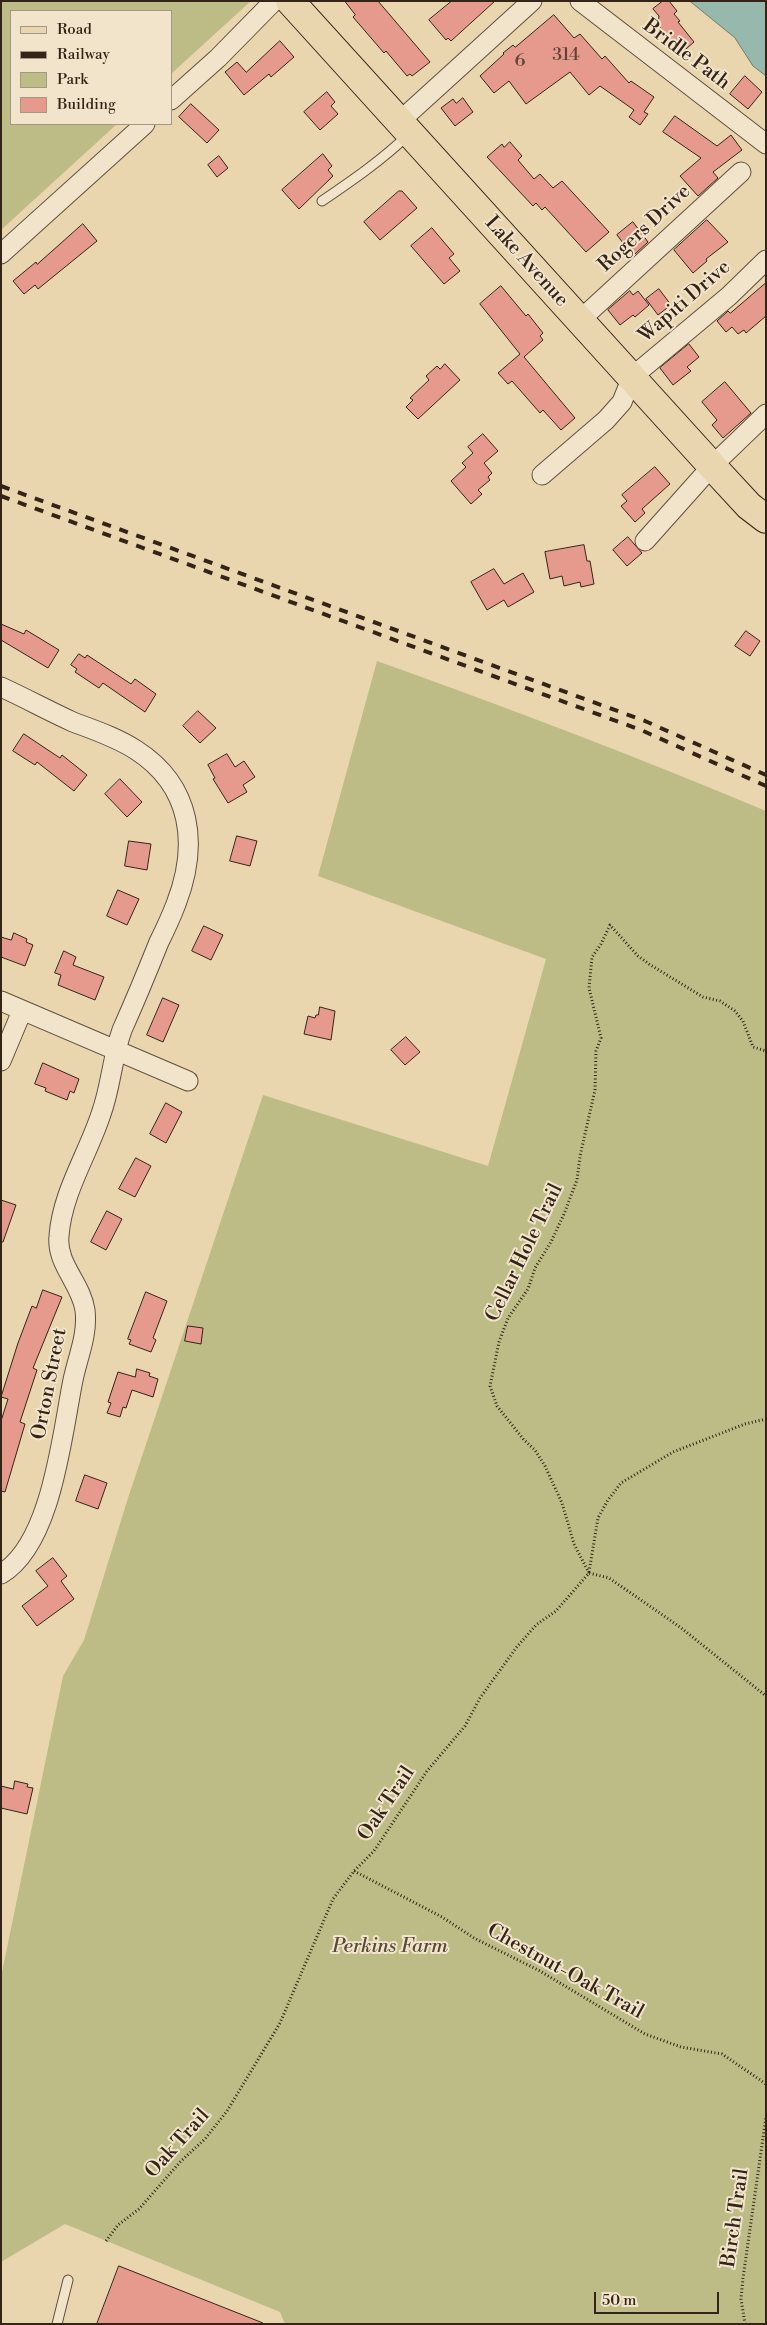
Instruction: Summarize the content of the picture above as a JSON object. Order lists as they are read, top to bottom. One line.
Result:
{"streets":{"main road":["Lake Avenue"],"street":["Bridle Path","Rogers Drive","Wapiti Drive","Orton Street"],"path":["Cellar Hole Trail","Oak Trail","Chestnut-Oak Trail","Birch Trail"]},"crossings":[["Rogers Drive","Lake Avenue"],["Lake Avenue","Wapiti Drive"],["Cellar Hole Trail","Oak Trail"],["Oak Trail","Chestnut-Oak Trail"]],"parks":["Perkins Farm"],"house_numbers":["314","6"],"legend":["Road","Railway","Park","Building"],"scale_bar":"50 m"}
